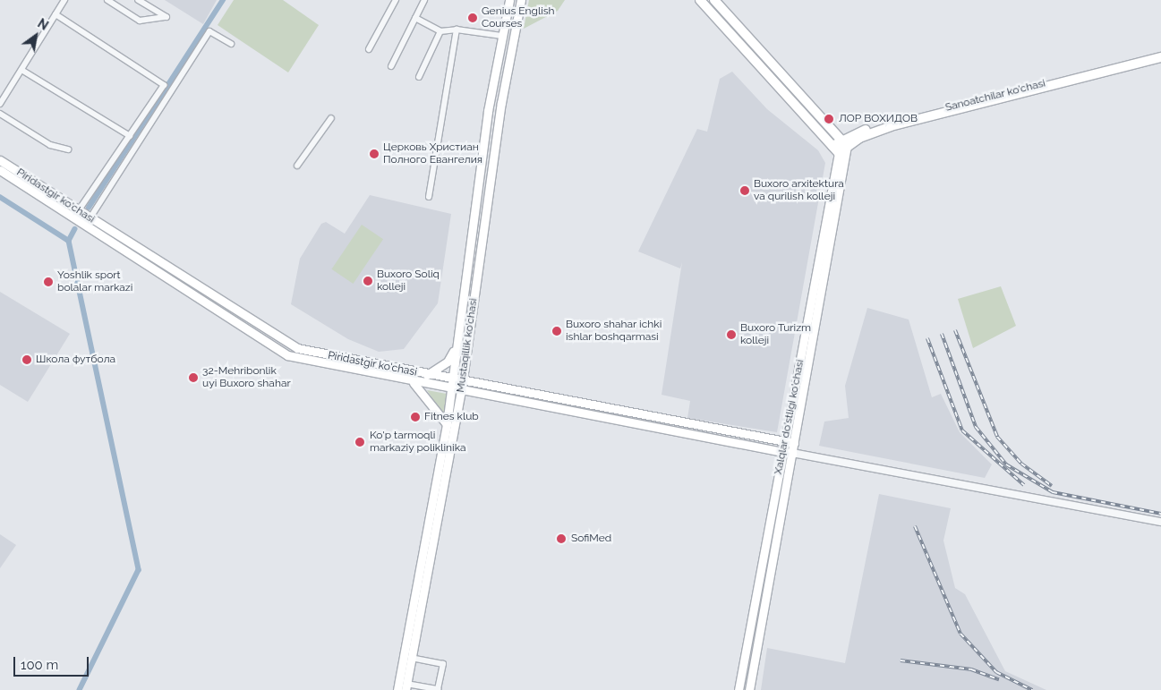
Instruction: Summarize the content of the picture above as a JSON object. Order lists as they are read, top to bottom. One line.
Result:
{"streets":{"main road":["Sanoatchilar ko'chasi","Piridastgir ko'chasi","Mustaqillik ko'chasi","Xalqlar do'stligi ko'chasi"]},"crossings":[["Sanoatchilar ko'chasi","Xalqlar do'stligi ko'chasi"],["Piridastgir ko'chasi","Mustaqillik ko'chasi"],["Piridastgir ko'chasi","Xalqlar do'stligi ko'chasi"]],"places":["Genius English Courses","ЛОР ВОХИДОВ","Церковь Христиан Полного Евангелия","Buxoro arxitektura va qurilish kolleji","Buxoro Soliq kolleji","Yoshlik sport bolalar markazi","Buxoro shahar ichki ishlar boshqarmasi","Buxoro Turizm kolleji","Школа футбола","32-Mehribonlik uyi Buxoro shahar","Fitnes klub","Ko'p tarmoqli markaziy poliklinika","SofiMed"],"scale_bar":"100 m","north":"top right"}
